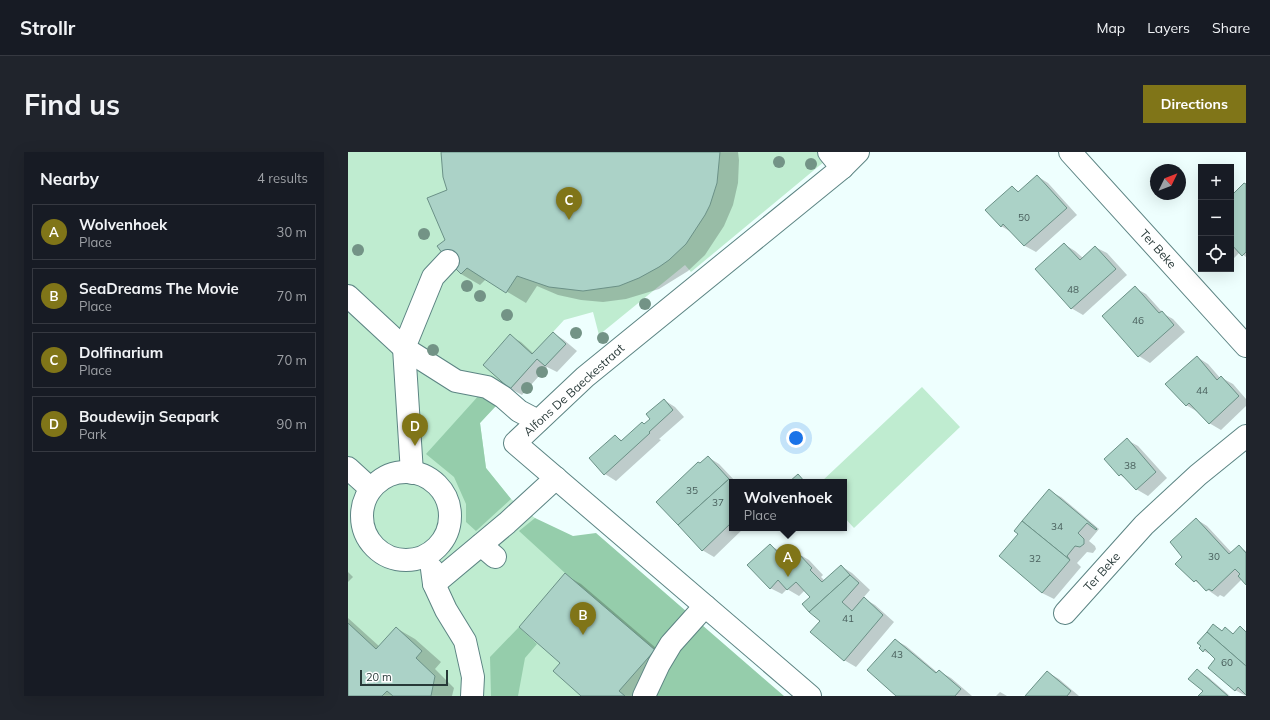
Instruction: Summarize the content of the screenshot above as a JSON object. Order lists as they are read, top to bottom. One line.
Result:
{"streets":{"street":["Ter Beke","Alfons De Baeckestraat"]},"house_numbers":["50","48","46","44","38","35","37","34","30","32","41","43","60"],"scale_bar":"20 m","north":"top right","page":{"header":"Strollr","nav":["Map","Layers","Share"],"buttons":"Directions","title":"Find us","heading":["Nearby","4 results"],"map_buttons":["+","−"],"pins":["C","D","A","B"],"list":[{"mark":"A","name":"Wolvenhoek","note":"Place","value":"30 m"},{"mark":"B","name":"SeaDreams The Movie","note":"Place","value":"70 m"},{"mark":"C","name":"Dolfinarium","note":"Place","value":"70 m"},{"mark":"D","name":"Boudewijn Seapark","note":"Park","value":"90 m"}],"popup":["Wolvenhoek","Place"],"scale":"20 m"}}
